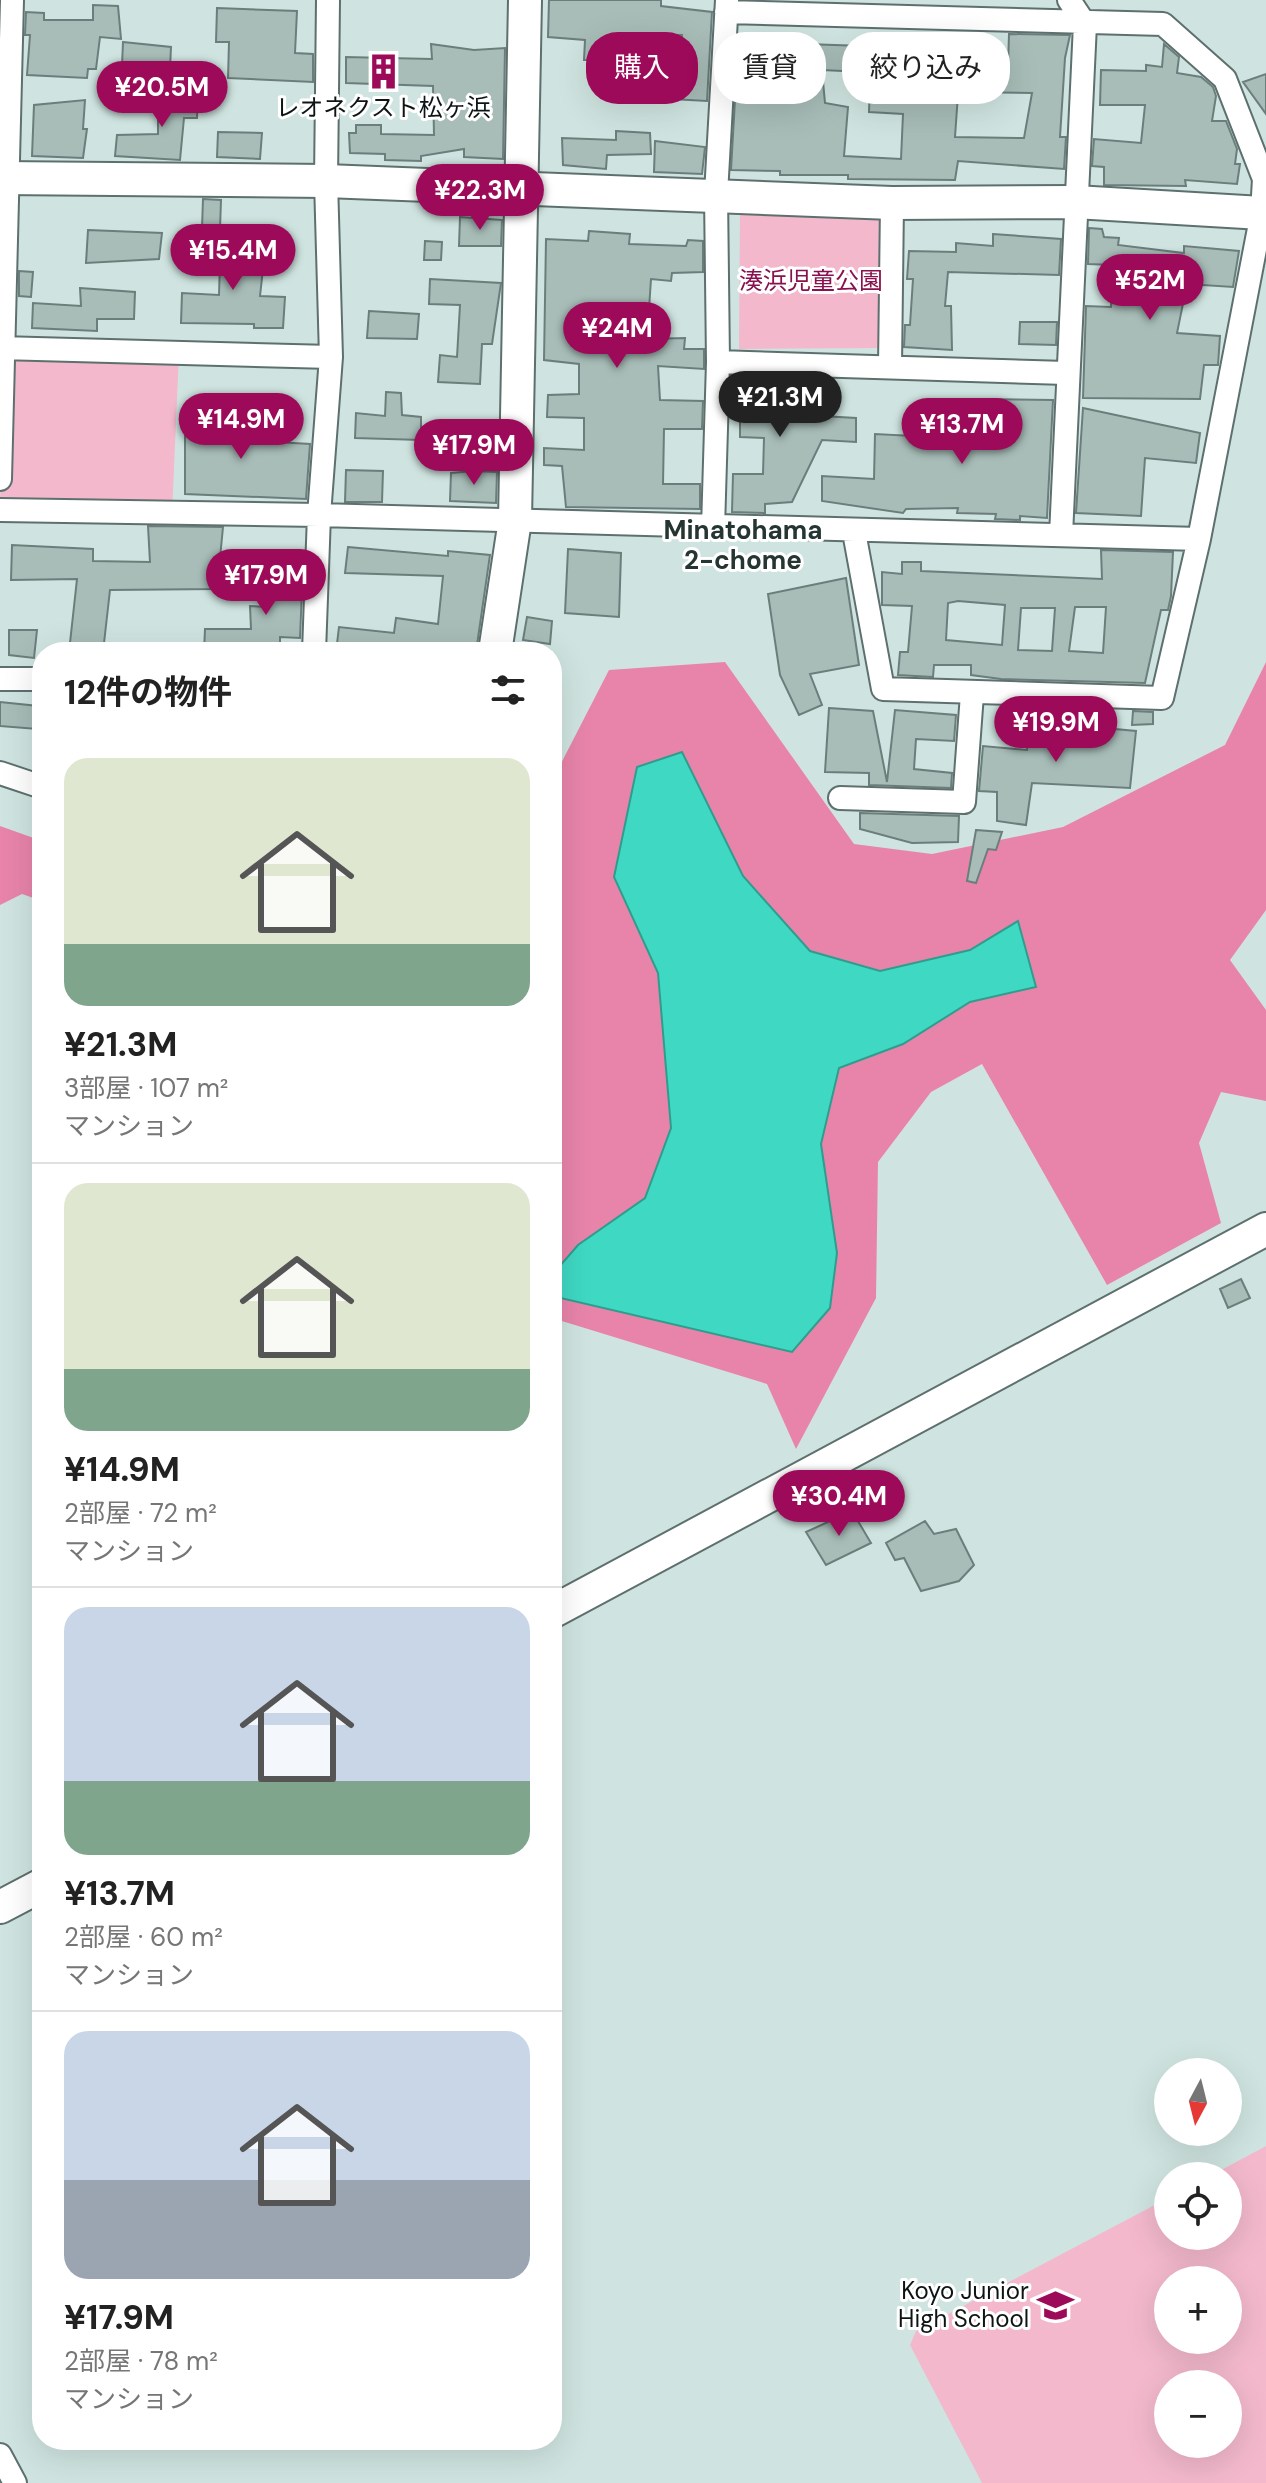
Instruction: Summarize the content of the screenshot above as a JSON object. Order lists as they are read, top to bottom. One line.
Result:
{"districts":["Minatohama 2-chome"],"parks":["湊浜児童公園"],"places":{"building":["レオネクスト松ヶ浜"],"school or university":["Koyo Junior High School"]},"north":"bottom","page":{"chip":["購入","賃貸","絞り込み"],"price":["¥20.5M","¥22.3M","¥15.4M","¥52M","¥24M","¥21.3M","¥14.9M","¥13.7M","¥17.9M","¥17.9M","¥19.9M","¥30.4M"],"heading":"12件の物件","list":[{"name":"¥21.3M","note":"3部屋 · 107 m² · マンション"},{"name":"¥14.9M","note":"2部屋 · 72 m² · マンション"},{"name":"¥13.7M","note":"2部屋 · 60 m² · マンション"},{"name":"¥17.9M","note":"2部屋 · 78 m² · マンション"}],"map_buttons":["+","−"]}}
